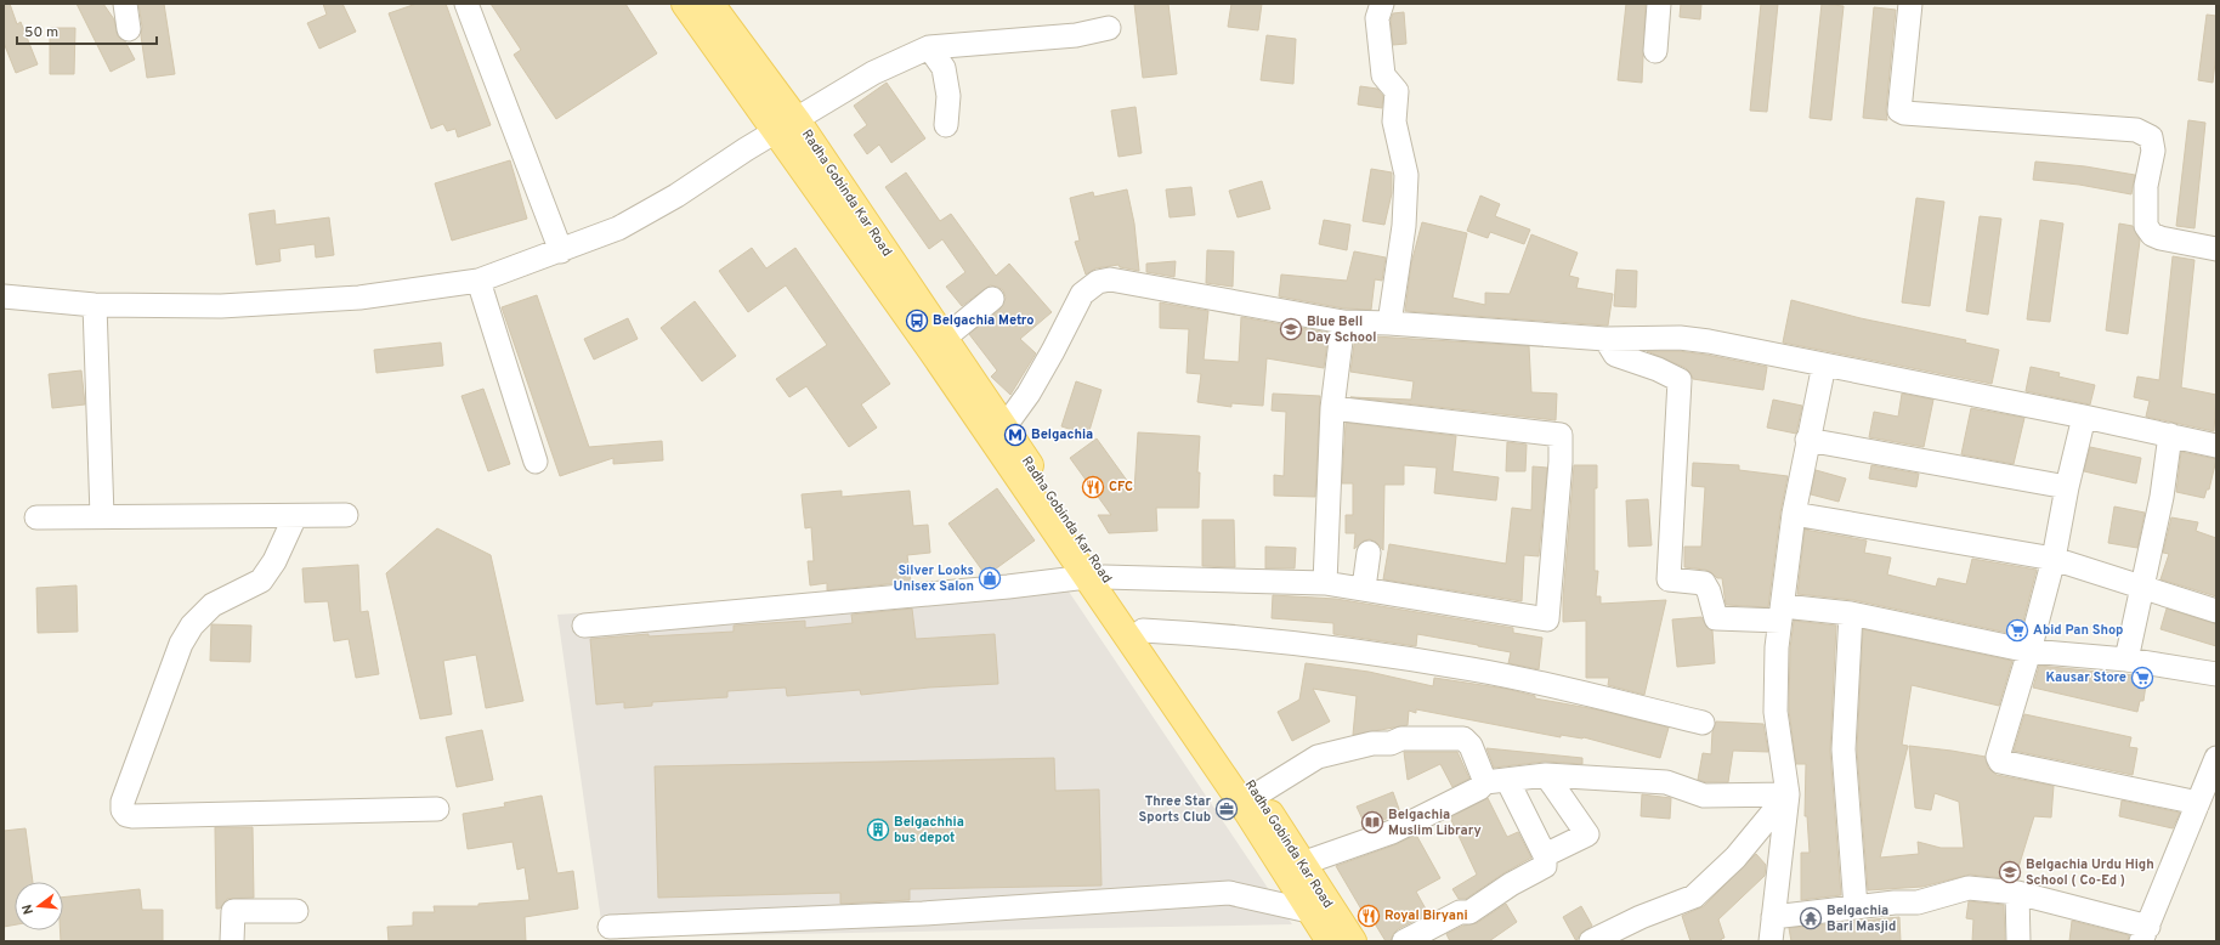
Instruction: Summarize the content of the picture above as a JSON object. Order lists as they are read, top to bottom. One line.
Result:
{"streets":{"main road":["Radha Gobinda Kar Road"]},"places":{"bus stop":["Belgachia Metro"],"school or university":["Blue Bell Day School","Belgachia Urdu High School ( Co-Ed )"],"metro station":["Belgachia"],"restaurant":["CFC","Royal Biryani"],"shop":["Silver Looks Unisex Salon"],"supermarket":["Abid Pan Shop","Kausar Store"],"office":["Three Star Sports Club"],"library":["Belgachia Muslim Library"],"building":["Belgachhia bus depot"],"temple":["Belgachia Bari Masjid"]},"scale_bar":"50 m","north":"left"}
